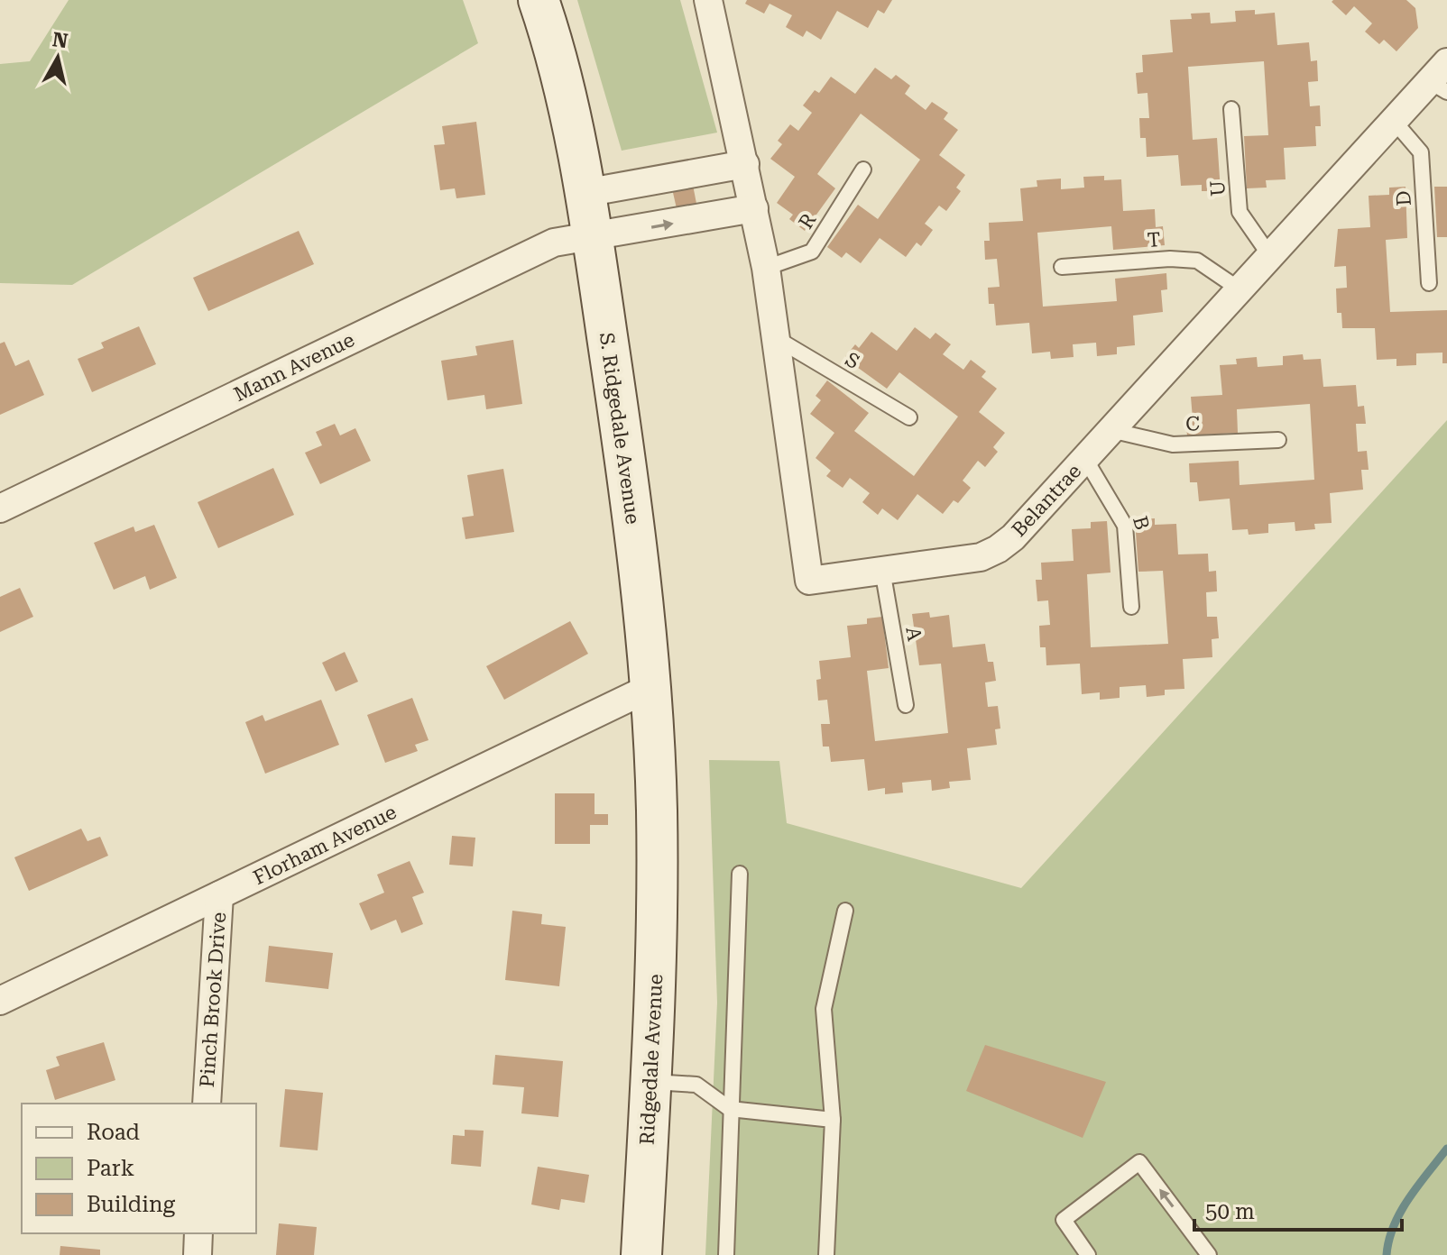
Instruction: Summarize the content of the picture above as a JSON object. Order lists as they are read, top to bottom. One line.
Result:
{"streets":{"main road":["S. Ridgedale Avenue","Ridgedale Avenue"],"street":["Mann Avenue","Belantrae","Florham Avenue","Pinch Brook Drive"],"lane":["U","D","R","T","S","C","B","A"]},"crossings":[["U","Belantrae"],["D","Belantrae"],["R","Belantrae"],["T","Belantrae"],["S","Belantrae"],["Mann Avenue","S. Ridgedale Avenue"],["C","Belantrae"],["S. Ridgedale Avenue","Florham Avenue"],["S. Ridgedale Avenue","Ridgedale Avenue"],["Belantrae","B"],["Belantrae","A"],["Florham Avenue","Pinch Brook Drive"]],"legend":["Road","Park","Building"],"scale_bar":"50 m","north":"top"}
